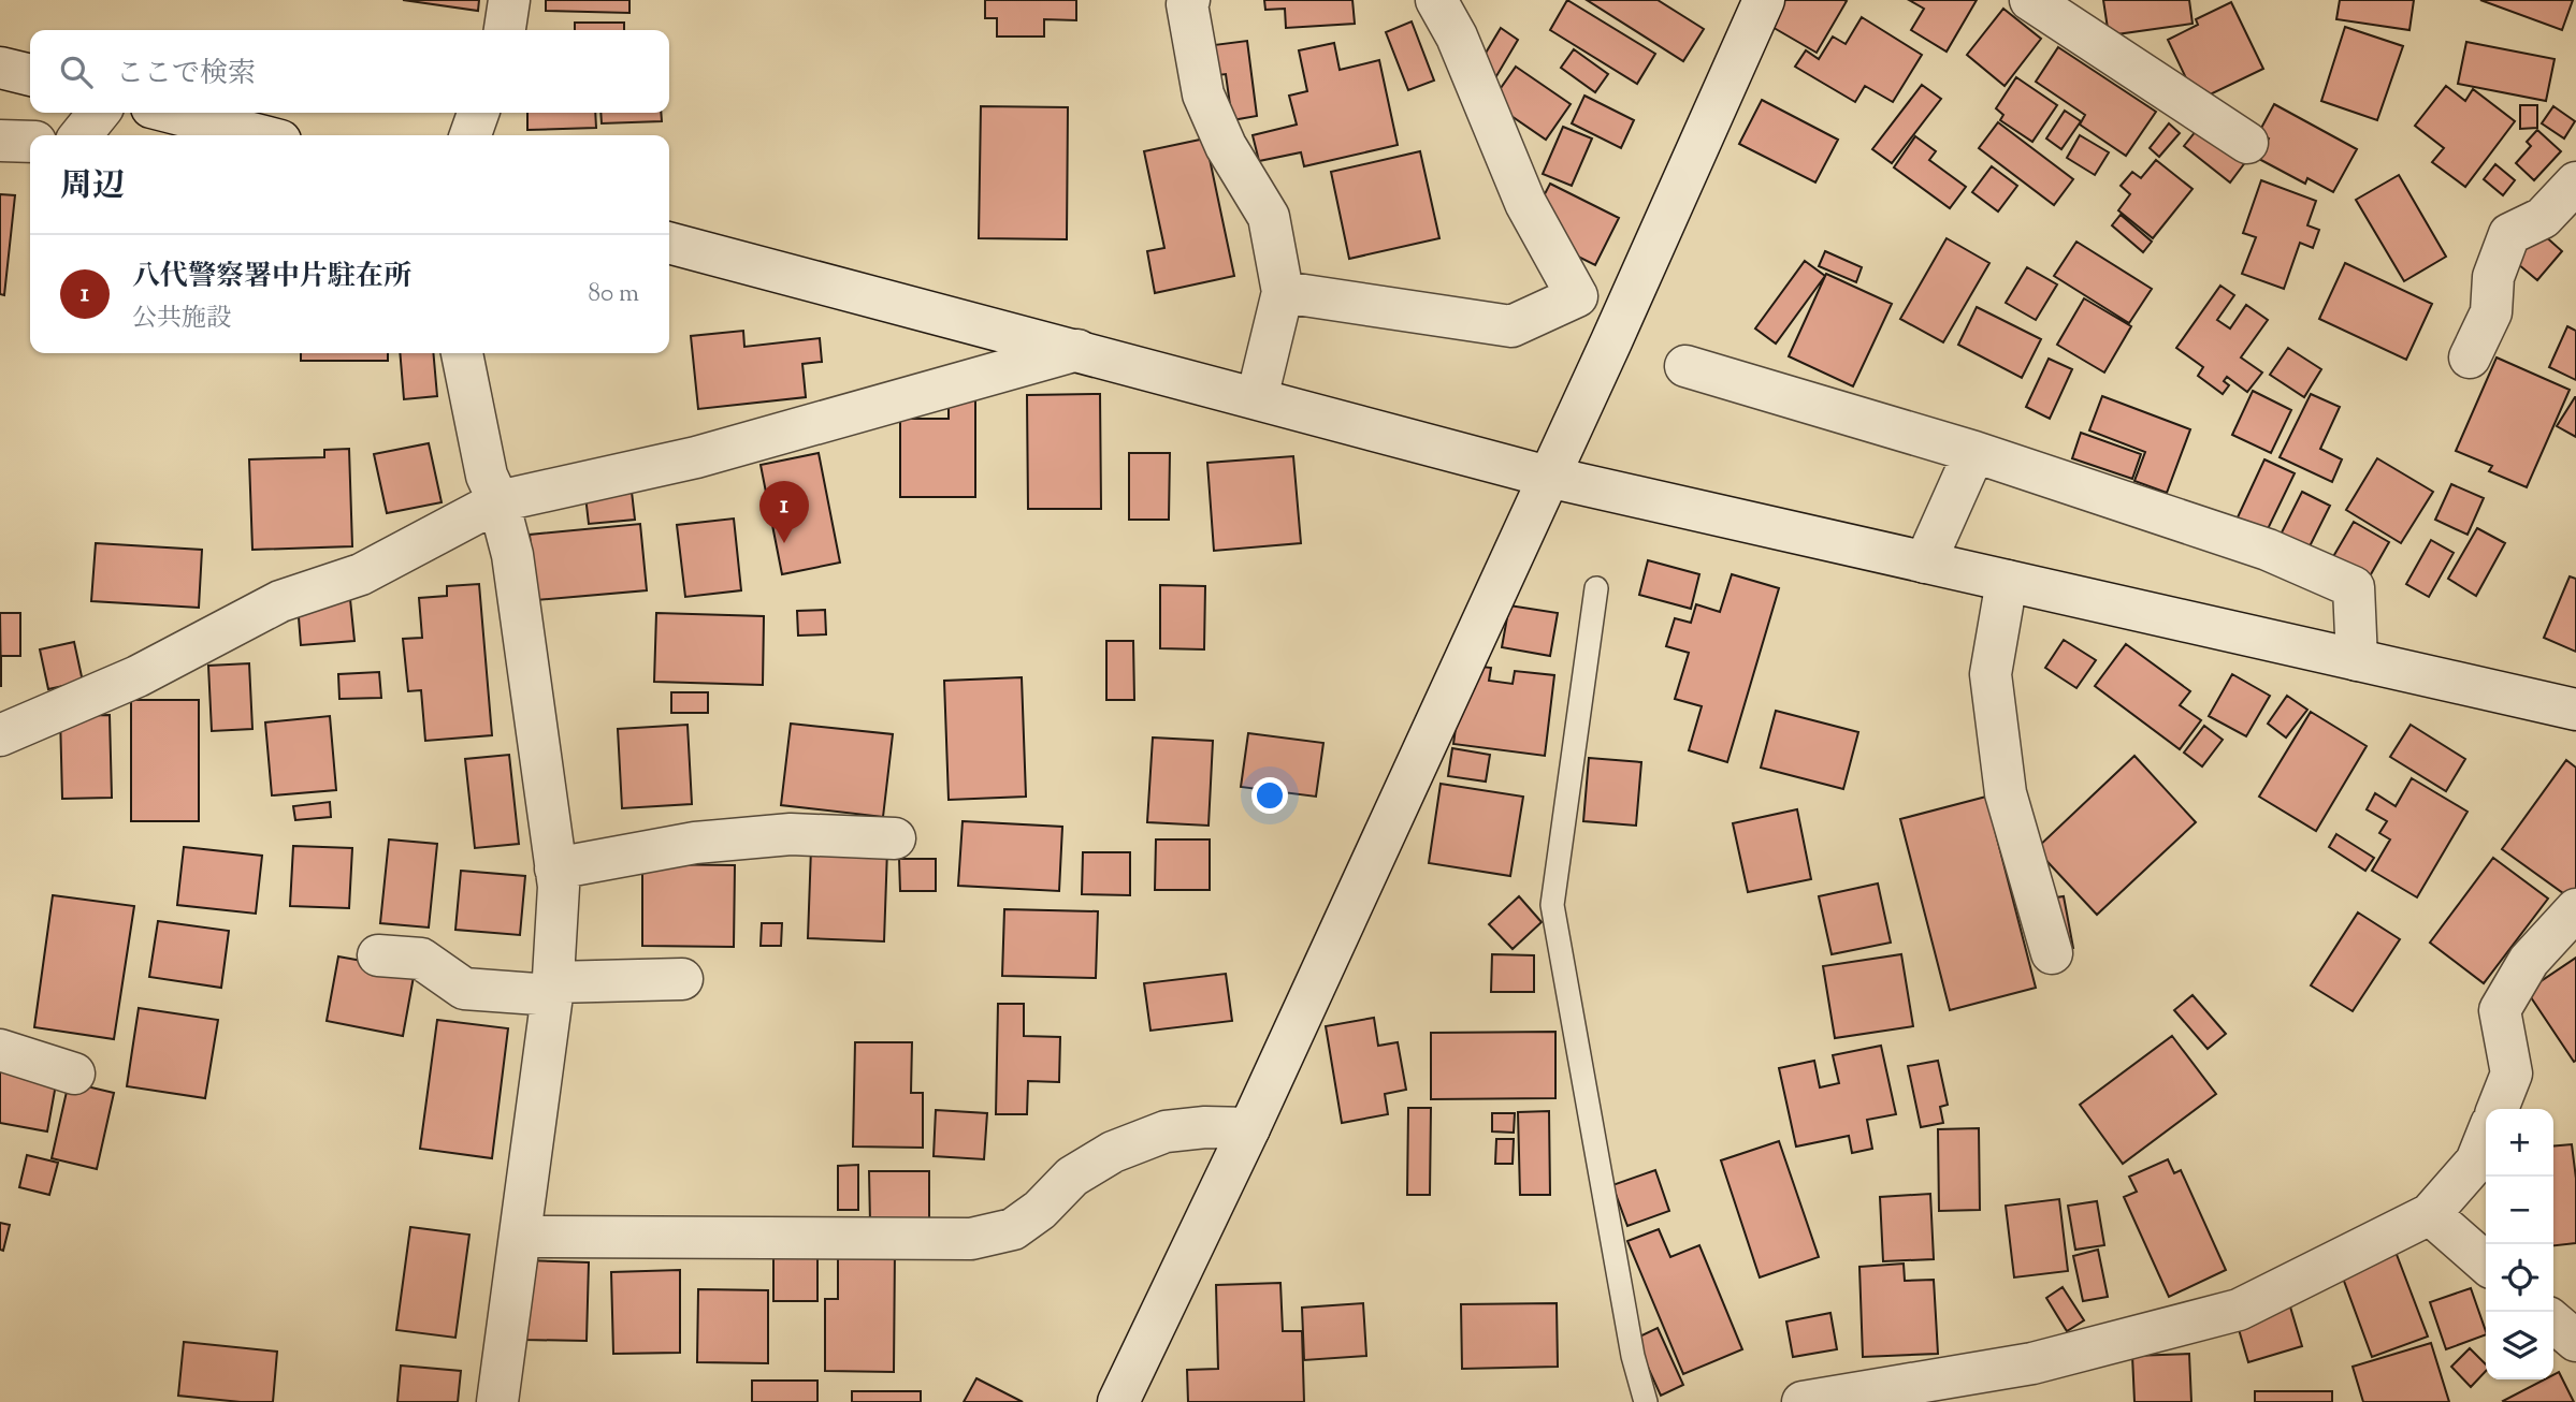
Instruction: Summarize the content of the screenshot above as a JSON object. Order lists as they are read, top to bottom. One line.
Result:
{"page":{"search":"ここで検索","heading":"周辺","list":[{"mark":"1","name":"八代警察署中片駐在所","note":"公共施設","value":"80 m"}],"pins":"1","map_buttons":["+","−"]}}
